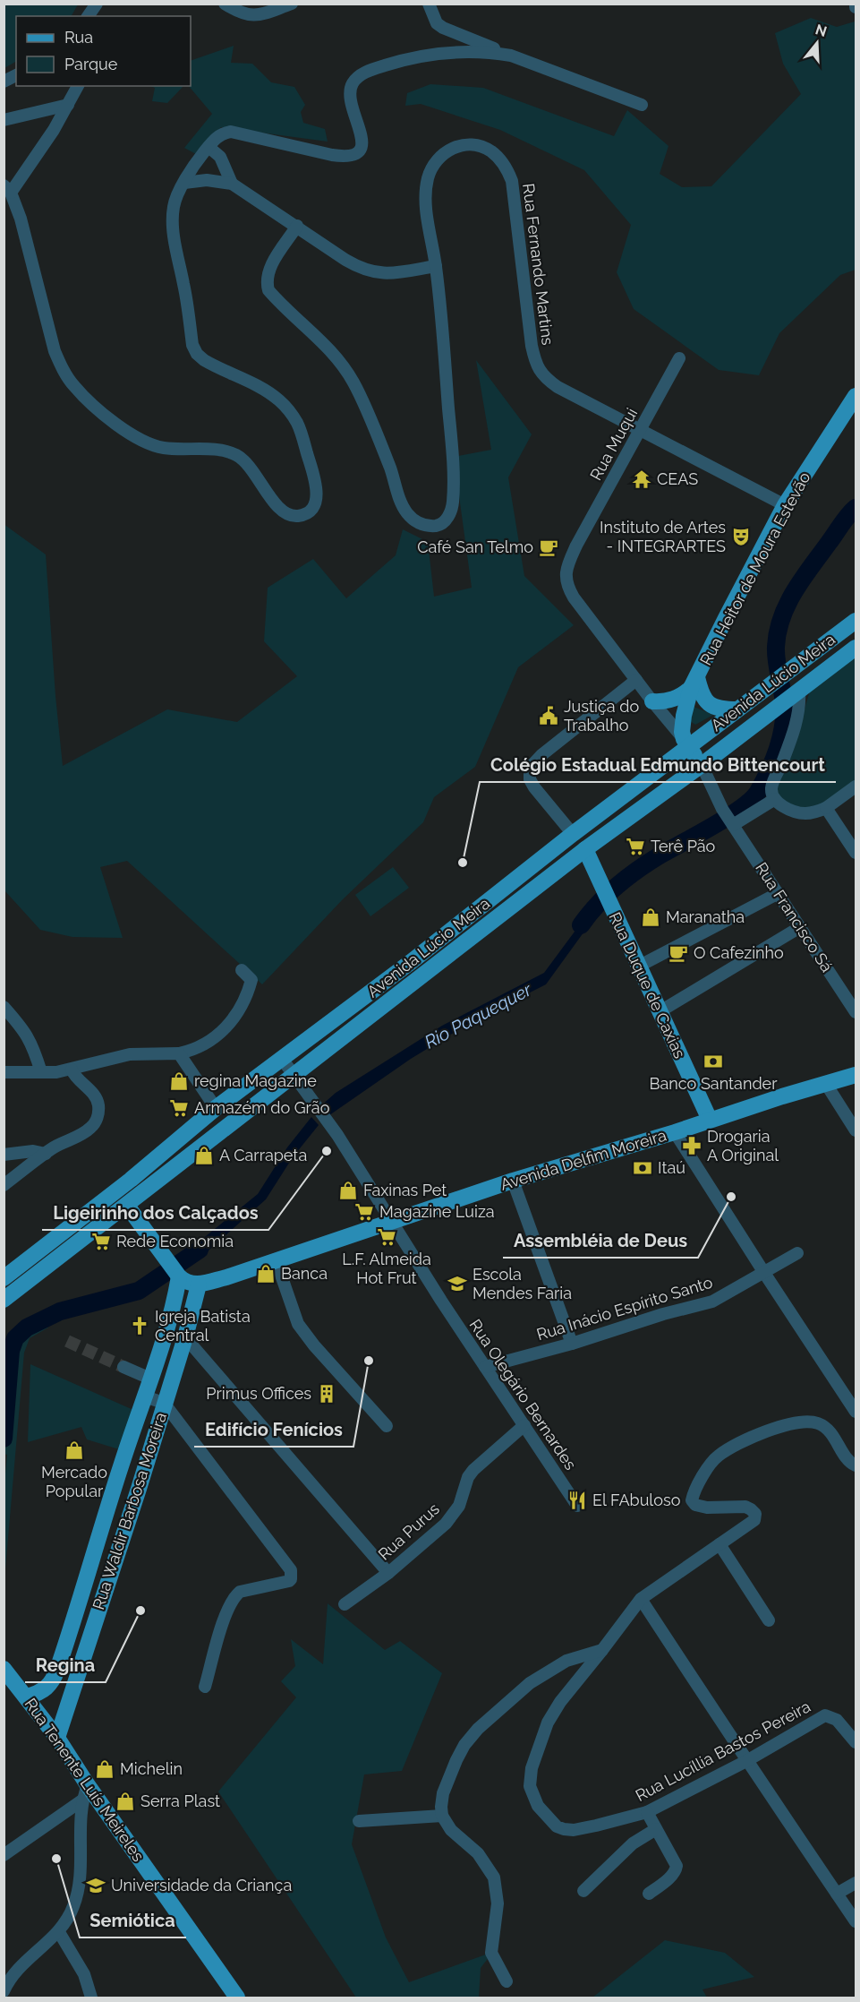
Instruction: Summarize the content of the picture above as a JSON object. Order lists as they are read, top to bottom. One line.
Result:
{"streets":{"main road":["Rua Heitor de Moura Estevão","Avenida Lúcio Meira","Rua Duque de Caxias","Avenida Delfim Moreira","Rua Waldir Barbosa Moreira","Rua Tenente Luís Meireles"],"street":["Rua Fernando Martins","Rua Muqui","Rua Francisco Sá","Rua Inácio Espírito Santo","Rua Olegário Bernardes","Rua Purus","Rua Lucíllia Bastos Pereira"]},"crossings":[["Rua Fernando Martins","Rua Muqui"],["Rua Fernando Martins","Rua Heitor de Moura Estevão"],["Rua Heitor de Moura Estevão","Avenida Lúcio Meira"],["Avenida Lúcio Meira","Rua Francisco Sá"],["Avenida Lúcio Meira","Rua Duque de Caxias"],["Avenida Lúcio Meira","Rua Olegário Bernardes"],["Rua Duque de Caxias","Avenida Delfim Moreira"],["Avenida Delfim Moreira","Rua Olegário Bernardes"],["Avenida Delfim Moreira","Rua Waldir Barbosa Moreira"],["Rua Inácio Espírito Santo","Rua Olegário Bernardes"],["Rua Olegário Bernardes","Rua Purus"],["Rua Waldir Barbosa Moreira","Rua Tenente Luís Meireles"]],"water":["Rio Paquequer"],"places":{"temple":["CEAS"],"theatre":["Instituto de Artes - INTEGRARTES"],"cafe":["Café San Telmo","O Cafezinho"],"public building":["Justiça do Trabalho"],"supermarket":["Terê Pão","Armazém do Grão","Magazine Luiza","L.F. Almeida Hot Frut","Rede Economia"],"other":["Colégio Estadual Edmundo Bittencourt","Ligeirinho dos Calçados","Assembléia de Deus","Edifício Fenícios","Regina","Semiótica"],"shop":["Maranatha","regina Magazine","A Carrapeta","Faxinas Pet","Banca","Mercado Popular","Michelin","Serra Plast"],"bank":["Banco Santander","Itaú"],"pharmacy":["Drogaria A Original"],"school or university":["Escola Mendes Faria","Universidade da Criança"],"church":["Igreja Batista Central"],"building":["Primus Offices"],"restaurant":["El FAbuloso"]},"legend":["Rua","Parque"],"north":"top"}
